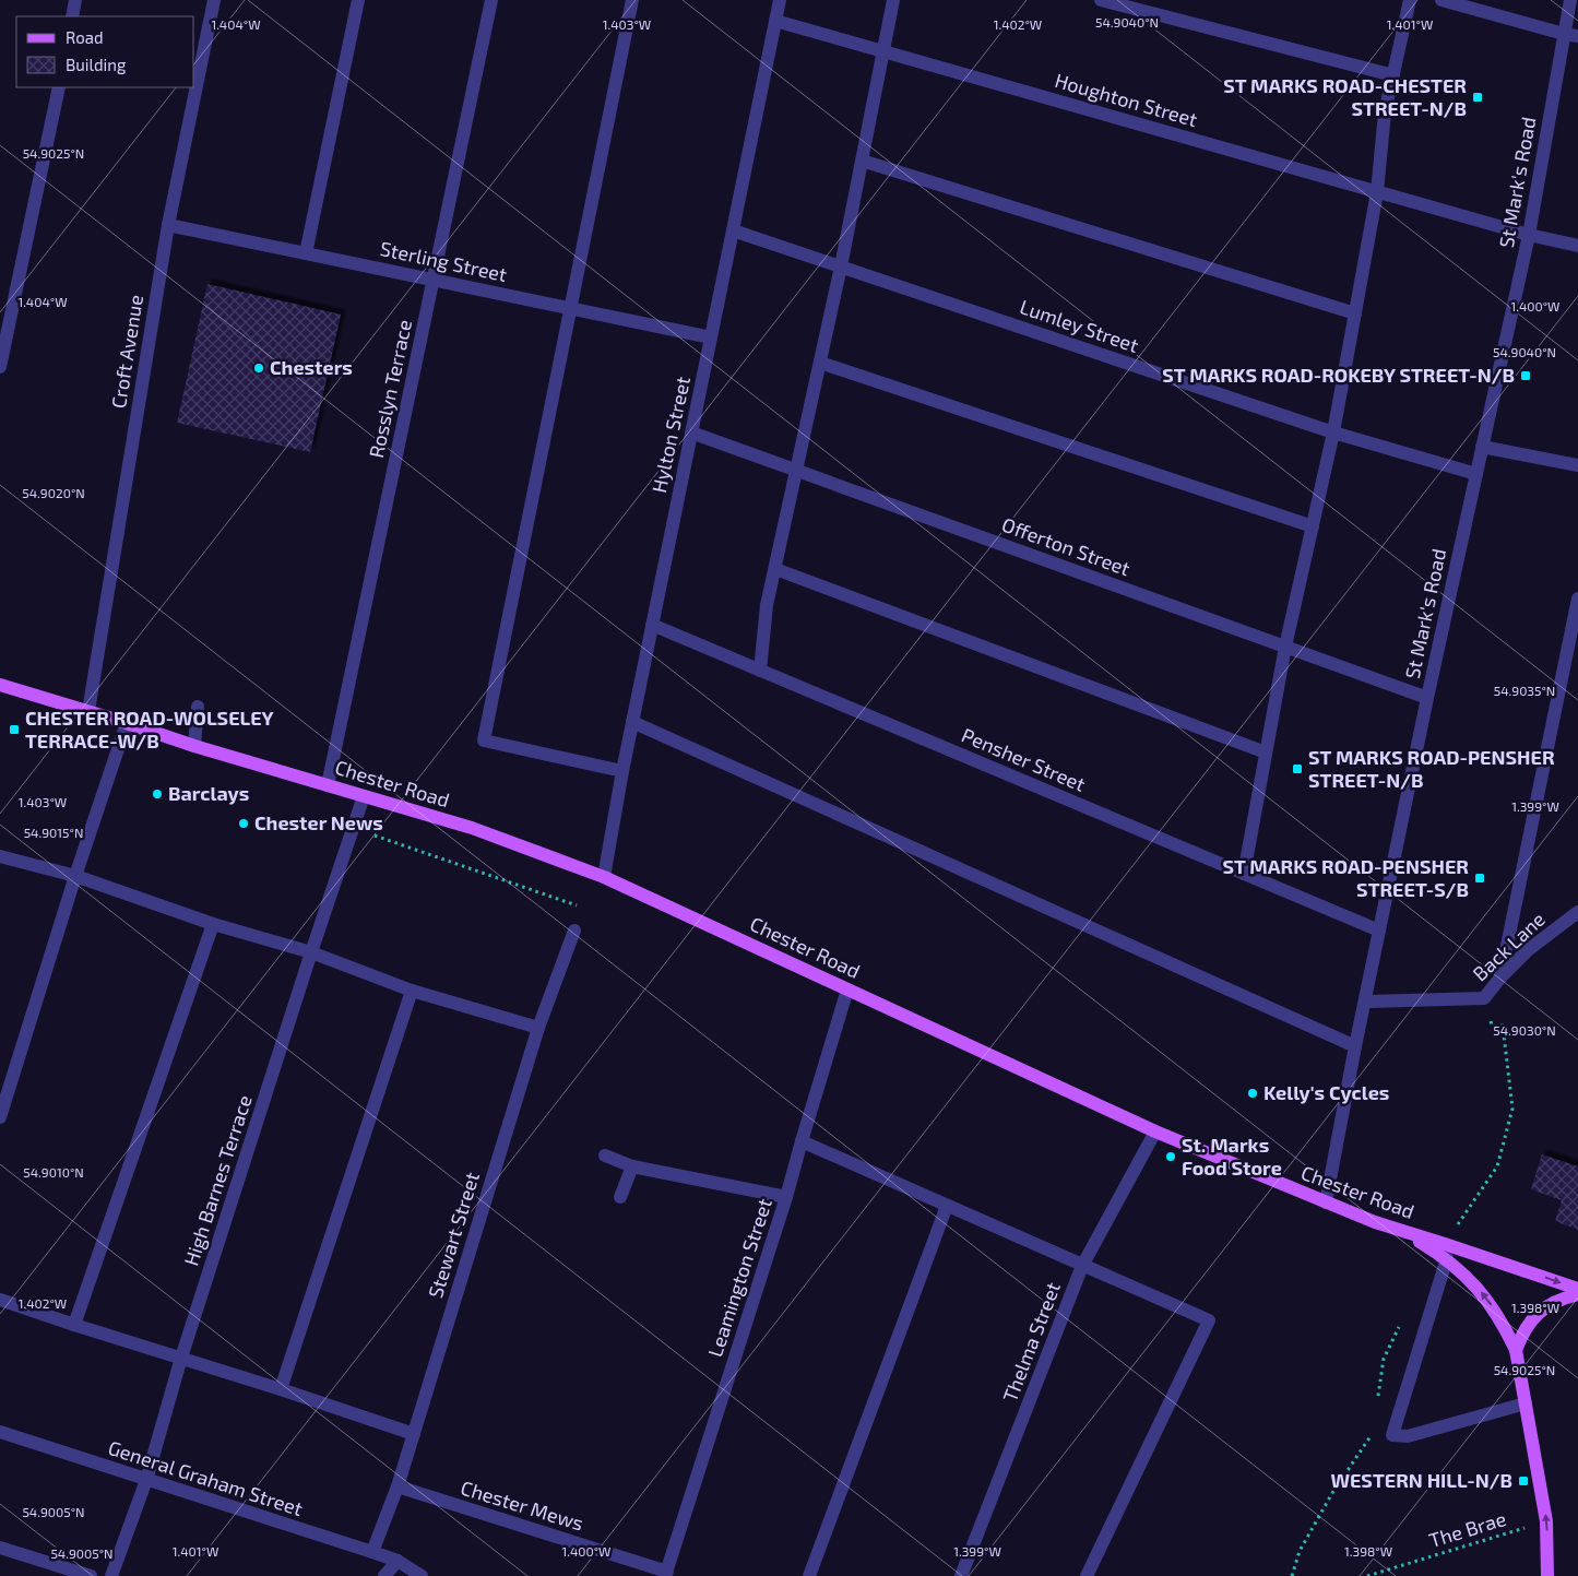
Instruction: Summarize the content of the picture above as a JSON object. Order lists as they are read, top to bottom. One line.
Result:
{"streets":{"main road":["Chester Road"],"street":["Houghton Street","St Mark's Road","Sterling Street","Lumley Street","Croft Avenue","Rosslyn Terrace","Hylton Street","Offerton Street","Pensher Street","Back Lane","High Barnes Terrace","Stewart Street","Leamington Street","Thelma Street","General Graham Street","Chester Mews"],"path":["The Brae"]},"crossings":[["Houghton Street","St Mark's Road"],["Houghton Street","Hylton Street"],["St Mark's Road","Lumley Street"],["St Mark's Road","Offerton Street"],["St Mark's Road","Pensher Street"],["St Mark's Road","Chester Road"],["St Mark's Road","Back Lane"],["Sterling Street","Croft Avenue"],["Sterling Street","Rosslyn Terrace"],["Sterling Street","Hylton Street"],["Lumley Street","Hylton Street"],["Croft Avenue","Chester Road"],["Rosslyn Terrace","Chester Road"],["Hylton Street","Offerton Street"],["Hylton Street","Pensher Street"],["Hylton Street","Chester Road"],["Chester Road","High Barnes Terrace"],["Chester Road","Leamington Street"],["Chester Road","Thelma Street"],["High Barnes Terrace","General Graham Street"],["Stewart Street","General Graham Street"],["Stewart Street","Chester Mews"],["Leamington Street","Chester Mews"]],"places":{"transit":["ST MARKS ROAD-CHESTER STREET-N/B","ST MARKS ROAD-ROKEBY STREET-N/B","CHESTER ROAD-WOLSELEY TERRACE-W/B","ST MARKS ROAD-PENSHER STREET-N/B","ST MARKS ROAD-PENSHER STREET-S/B","WESTERN HILL-N/B"],"other":["Chesters","Barclays","Chester News","Kelly's Cycles","St. Marks Food Store"]},"legend":["Road","Building"],"coordinates":["54.9040°N","1.404°W","1.403°W","1.402°W","1.401°W","54.9025°N","1.400°W","54.9020°N","54.9035°N","1.399°W","54.9015°N","54.9030°N","54.9010°N","1.398°W","54.9005°N"]}
